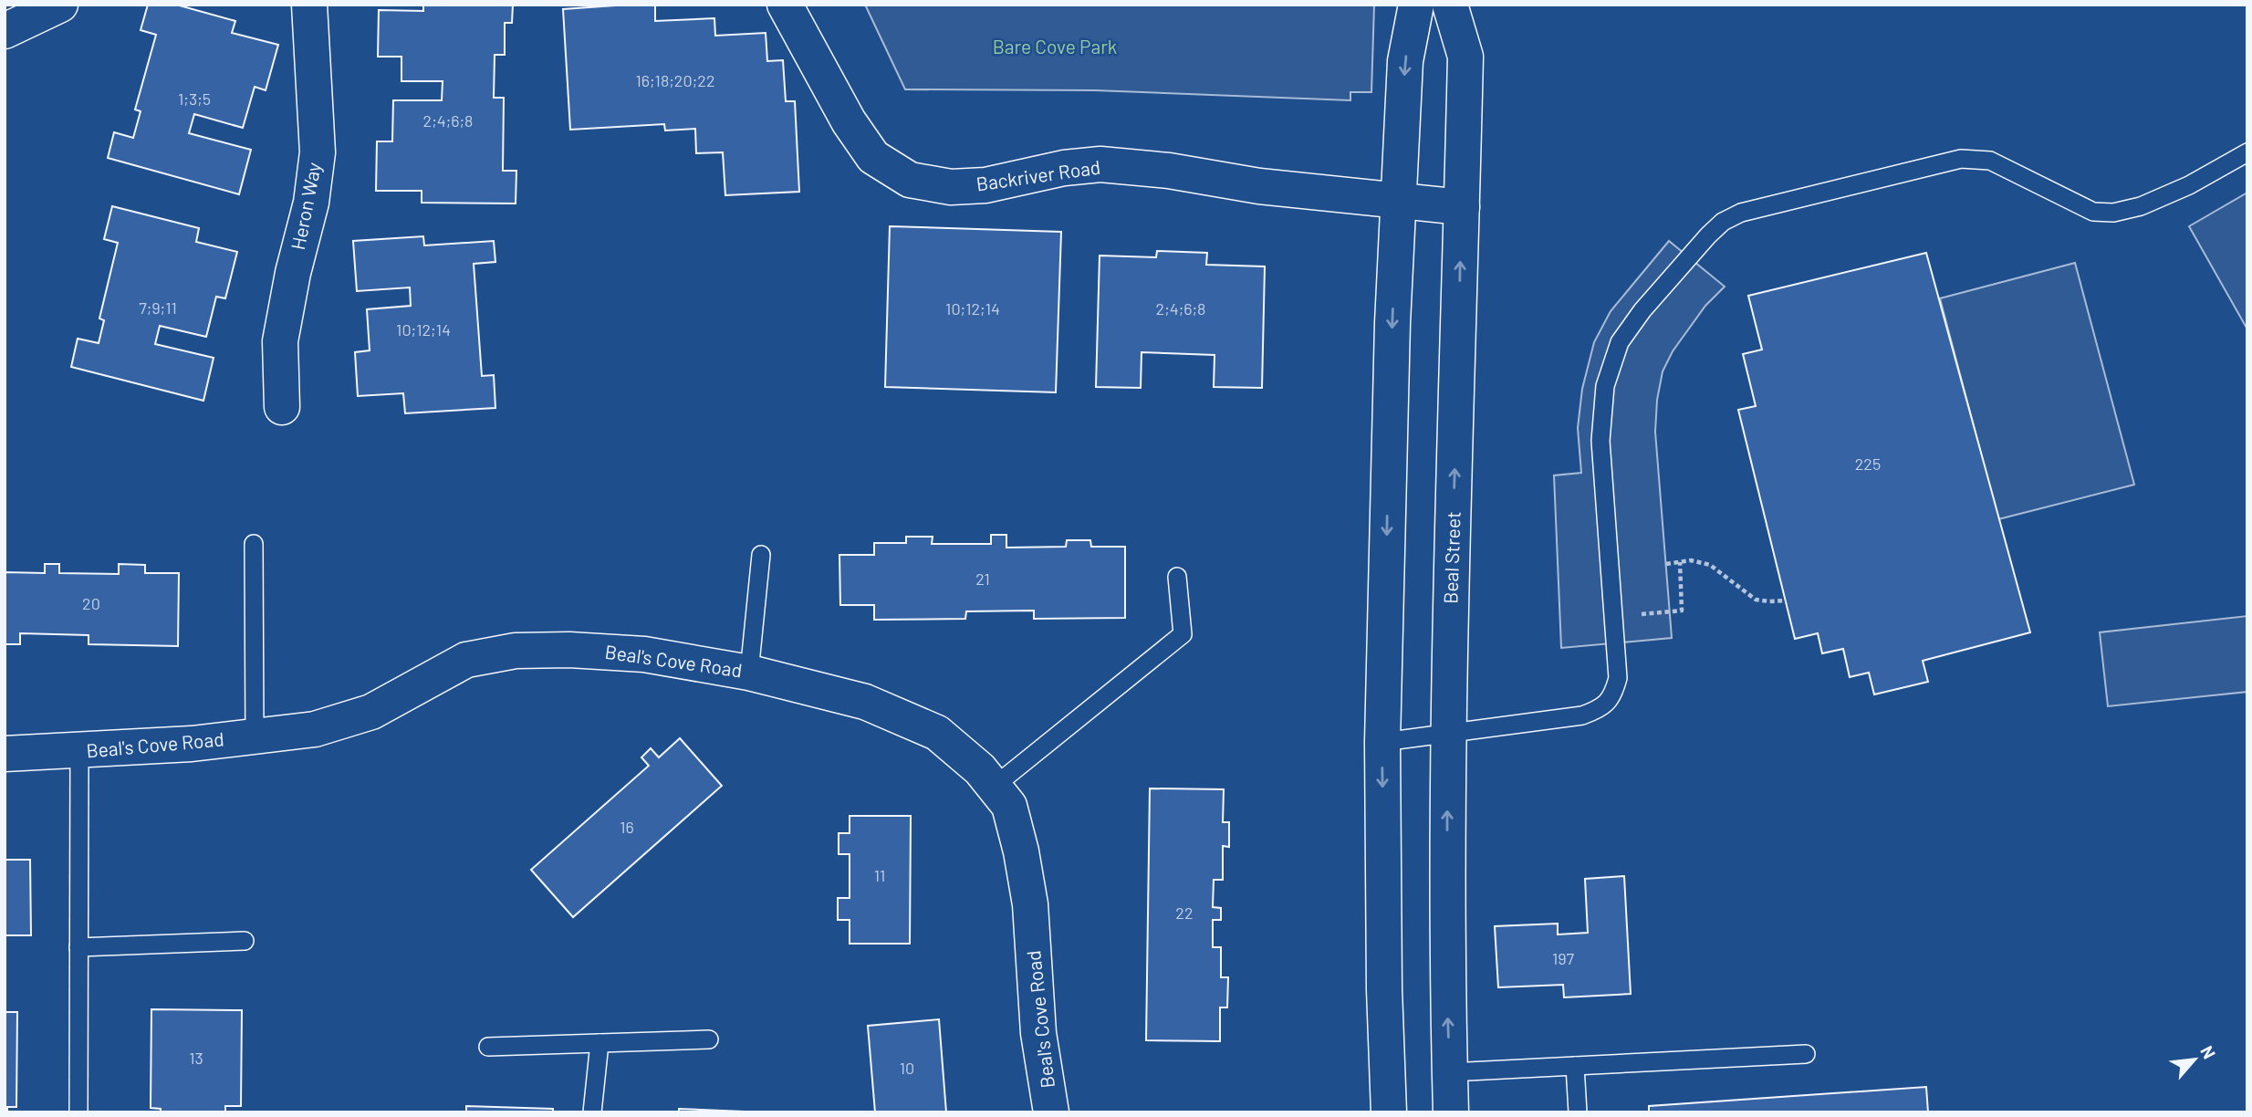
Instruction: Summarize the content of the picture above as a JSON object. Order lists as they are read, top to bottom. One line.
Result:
{"streets":{"street":["Backriver Road","Heron Way","Beal Street","Beal's Cove Road"]},"crossings":[["Backriver Road","Beal Street"]],"parks":["Bare Cove Park"],"house_numbers":["16;18;20;22","1;3;5","2;4;6;8","7;9;11","10;12;14","2;4;6;8","10;12;14","225","21","20","16","11","22","197","13","10"],"north":"top right"}
